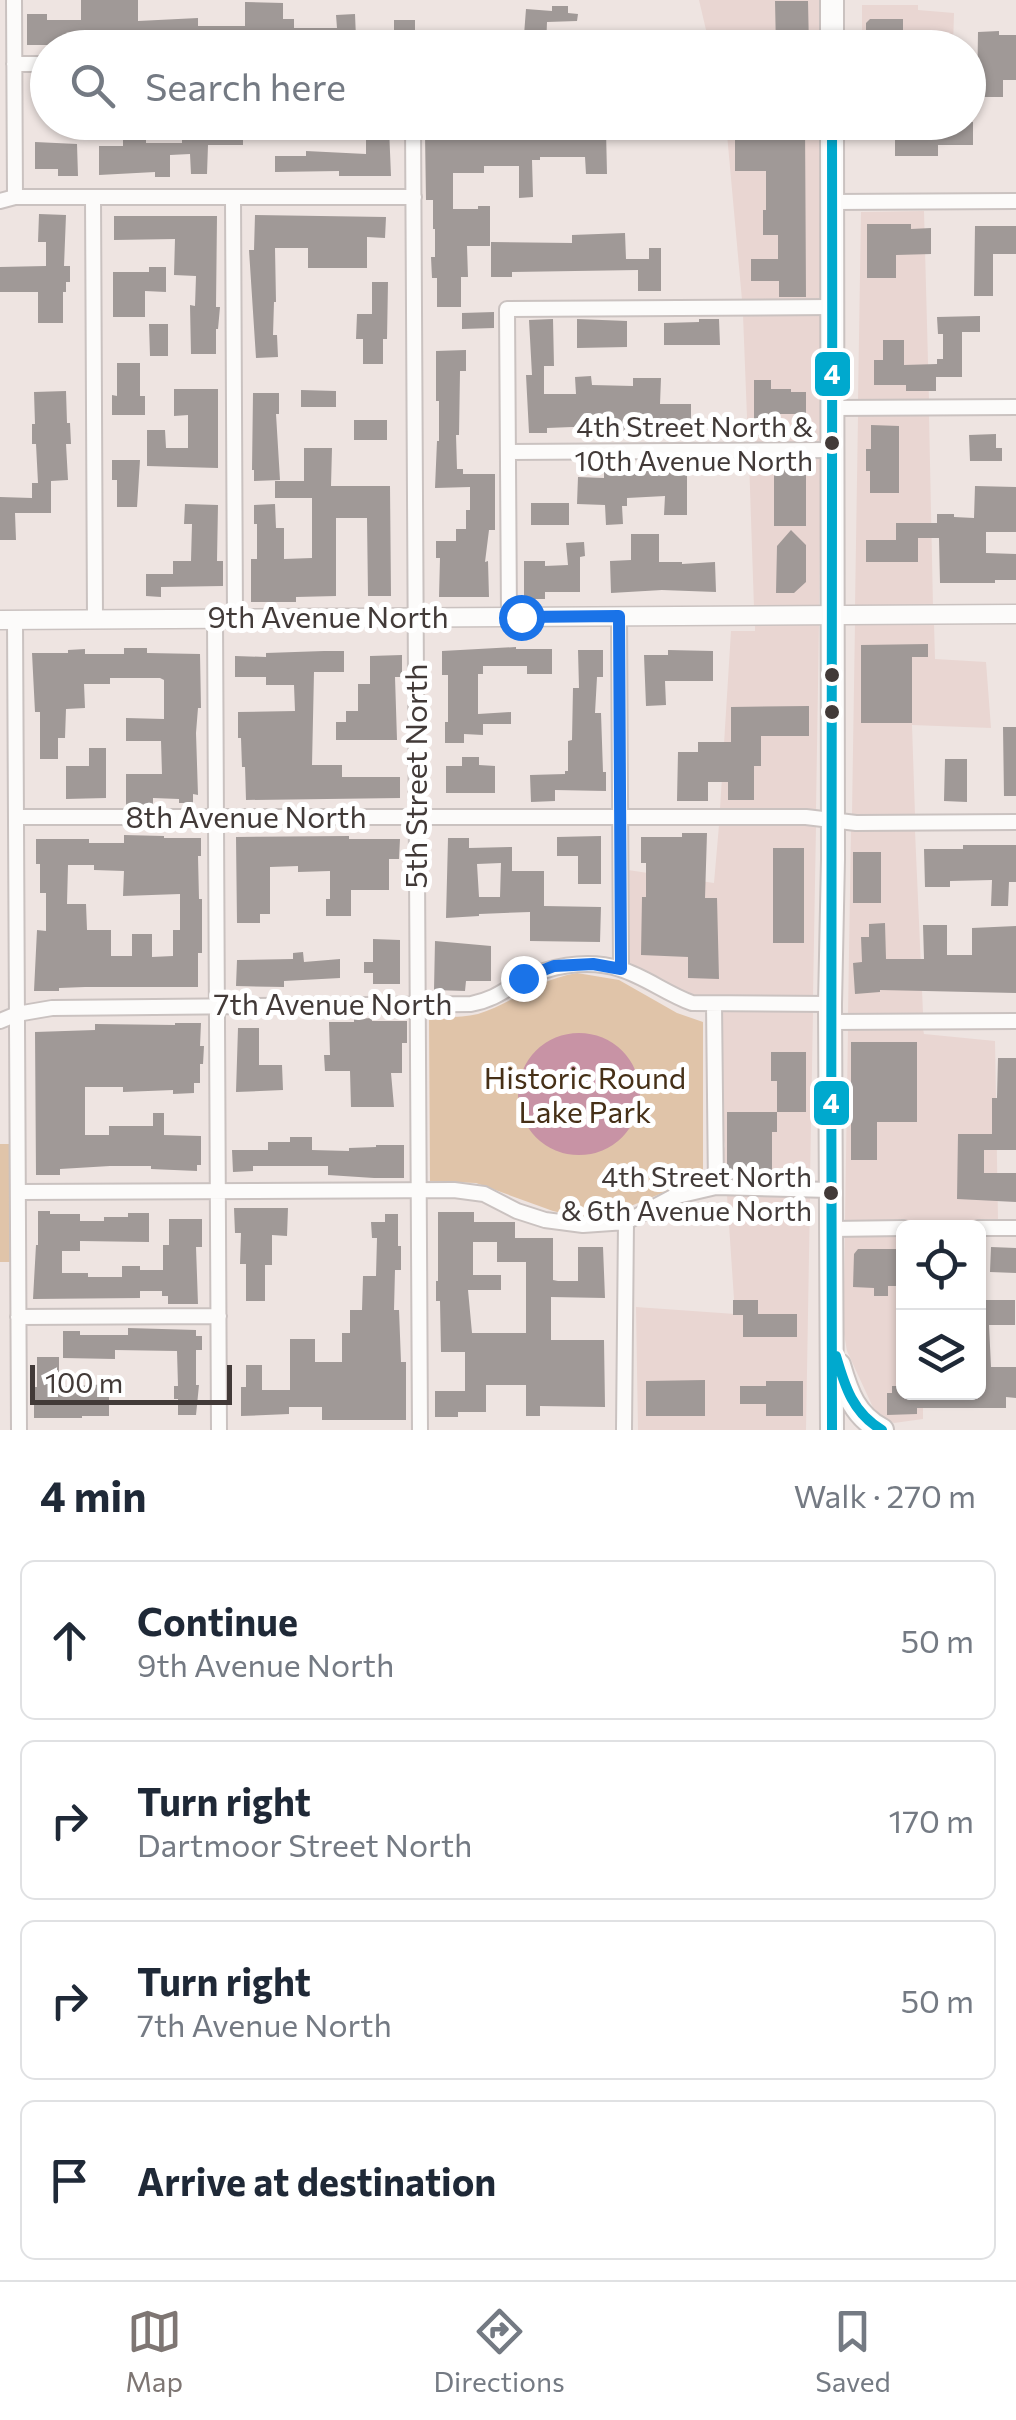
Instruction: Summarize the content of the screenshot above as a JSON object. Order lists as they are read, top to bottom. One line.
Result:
{"streets":{"street":["9th Avenue North","5th Street North","8th Avenue North","7th Avenue North"]},"crossings":[["9th Avenue North","5th Street North"],["5th Street North","8th Avenue North"],["5th Street North","7th Avenue North"]],"parks":["Historic Round Lake Park"],"places":["4th Street North & 10th Avenue North","4th Street North & 6th Avenue North"],"lines":["transit line 4"],"scale_bar":"100 m","page":{"search":"Search here","scale":"100 m","heading":["4 min","Walk · 270 m"],"list":[["Continue","9th Avenue North","50 m"],["Turn right","Dartmoor Street North","170 m"],["Turn right","7th Avenue North","50 m"],"Arrive at destination"],"nav":["Map","Directions","Saved"]}}
